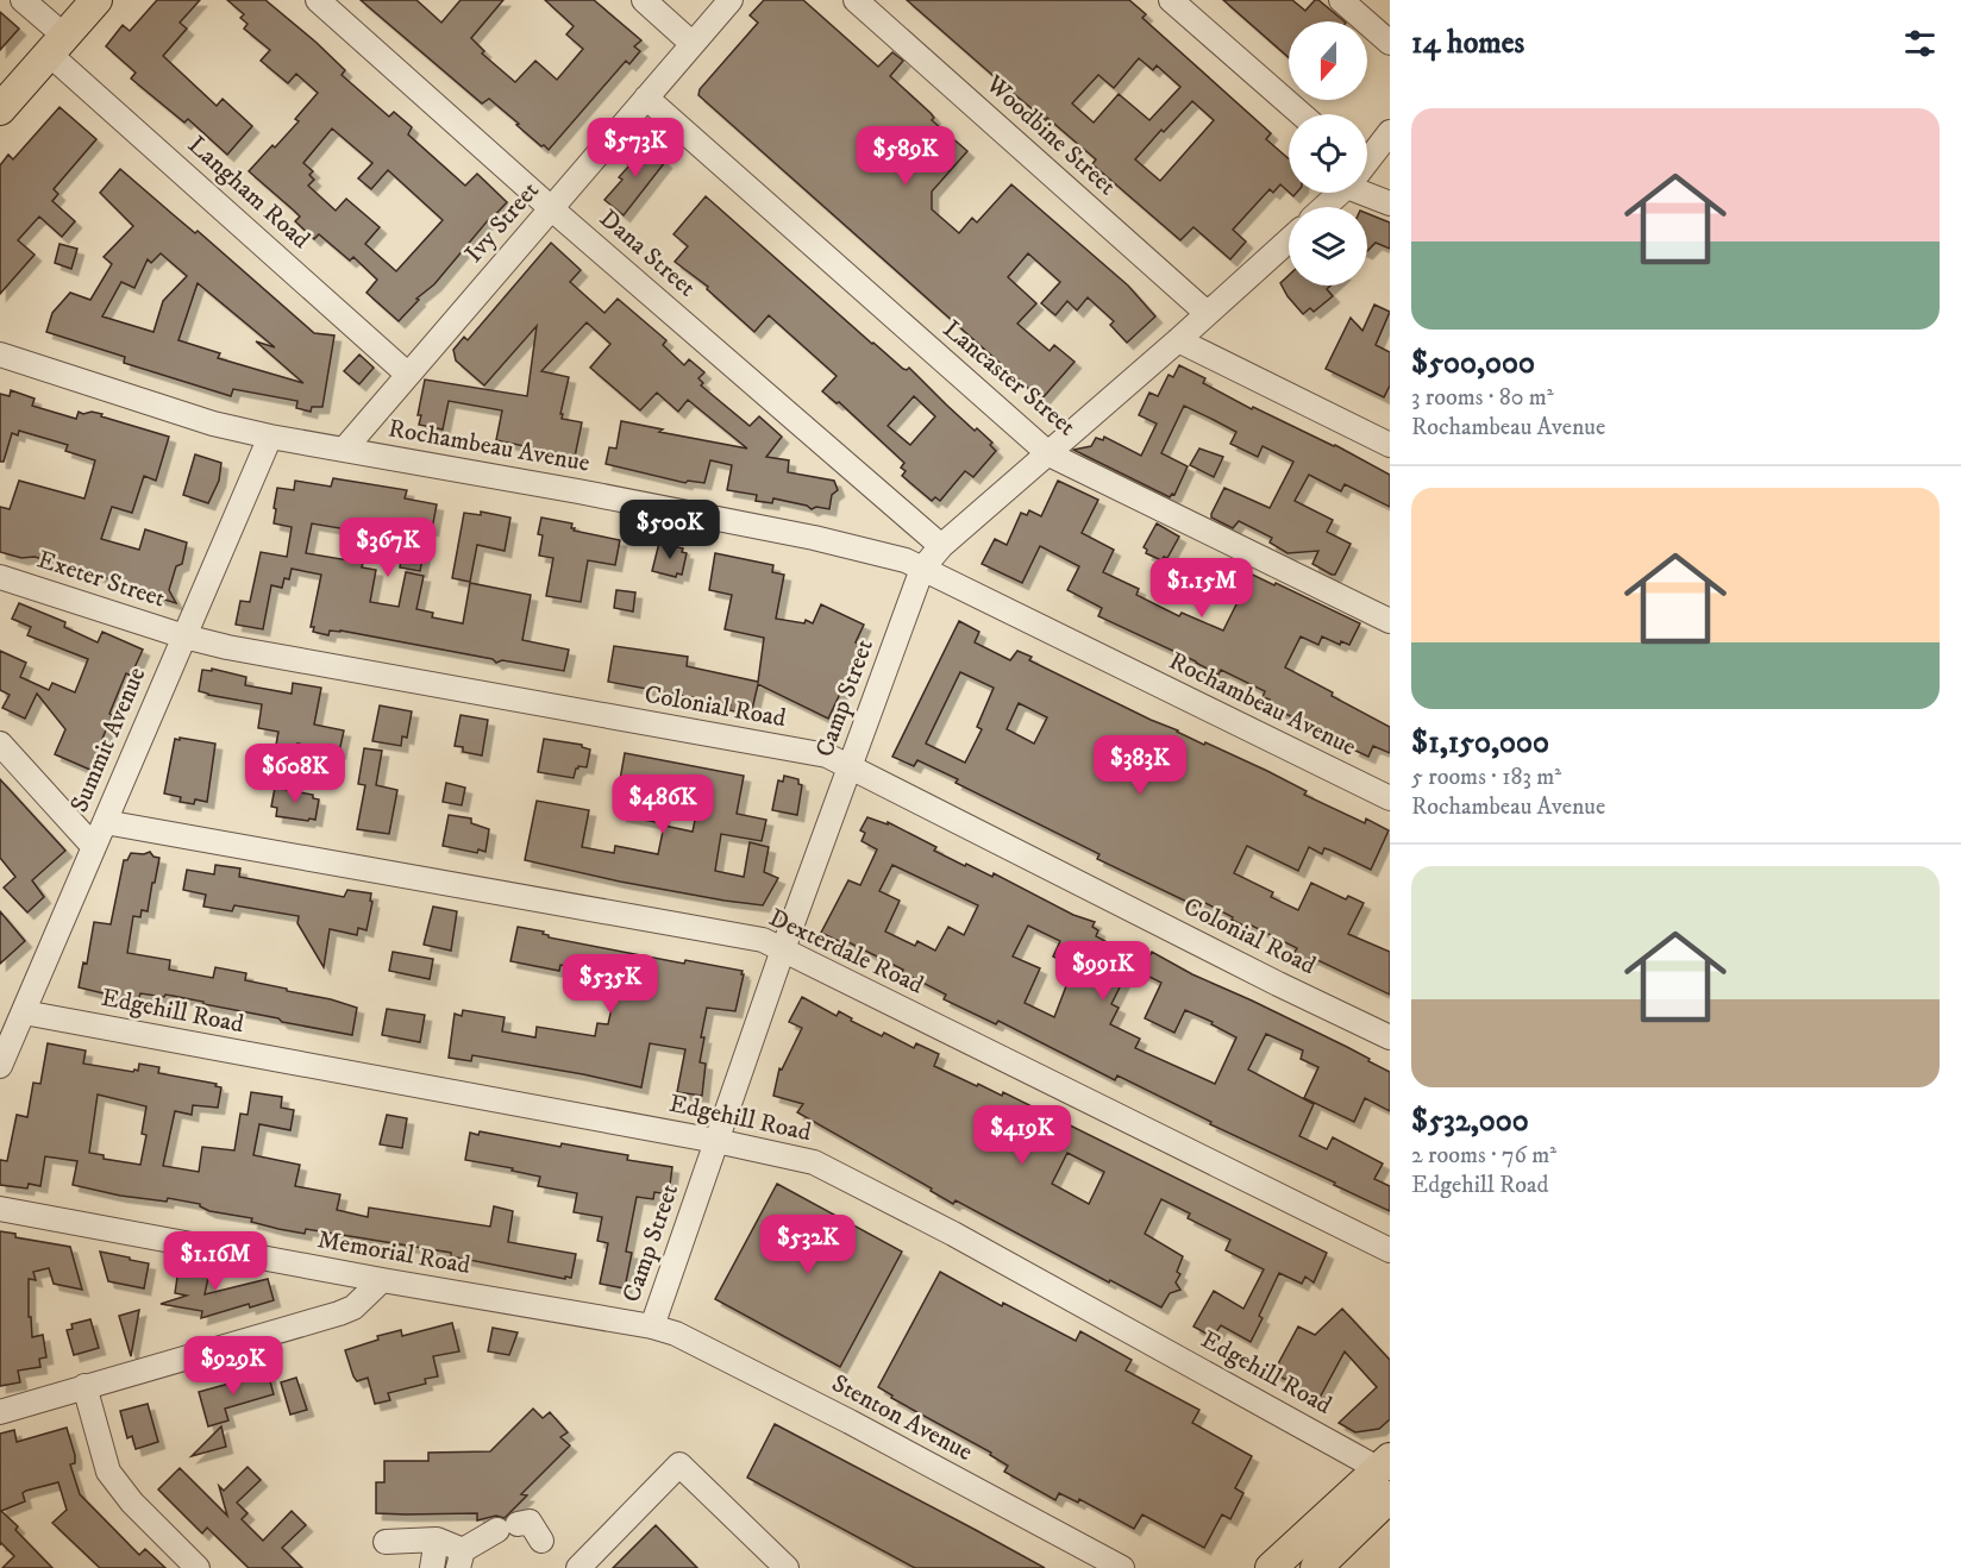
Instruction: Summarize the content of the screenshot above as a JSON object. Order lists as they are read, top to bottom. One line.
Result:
{"streets":{"street":["Woodbine Street","Langham Road","Ivy Street","Dana Street","Lancaster Street","Rochambeau Avenue","Exeter Street","Camp Street","Colonial Road","Summit Avenue","Dexterdale Road","Edgehill Road","Memorial Road","Stenton Avenue"]},"crossings":[["Woodbine Street","Camp Street"],["Langham Road","Ivy Street"],["Ivy Street","Dana Street"],["Ivy Street","Lancaster Street"],["Ivy Street","Rochambeau Avenue"],["Dana Street","Camp Street"],["Lancaster Street","Camp Street"],["Rochambeau Avenue","Camp Street"],["Rochambeau Avenue","Summit Avenue"],["Exeter Street","Colonial Road"],["Exeter Street","Summit Avenue"],["Camp Street","Colonial Road"],["Camp Street","Dexterdale Road"],["Camp Street","Edgehill Road"],["Camp Street","Memorial Road"],["Camp Street","Stenton Avenue"],["Colonial Road","Summit Avenue"],["Summit Avenue","Dexterdale Road"],["Summit Avenue","Edgehill Road"],["Memorial Road","Stenton Avenue"]],"north":"bottom","page":{"heading":"14 homes","list":[{"name":"$500,000","note":"3 rooms · 80 m² · Rochambeau Avenue"},{"name":"$1,150,000","note":"5 rooms · 183 m² · Rochambeau Avenue"},{"name":"$532,000","note":"2 rooms · 76 m² · Edgehill Road"}],"price":["$573K","$589K","$500K","$367K","$1.15M","$383K","$608K","$486K","$991K","$535K","$419K","$532K","$1.16M","$929K"]}}
